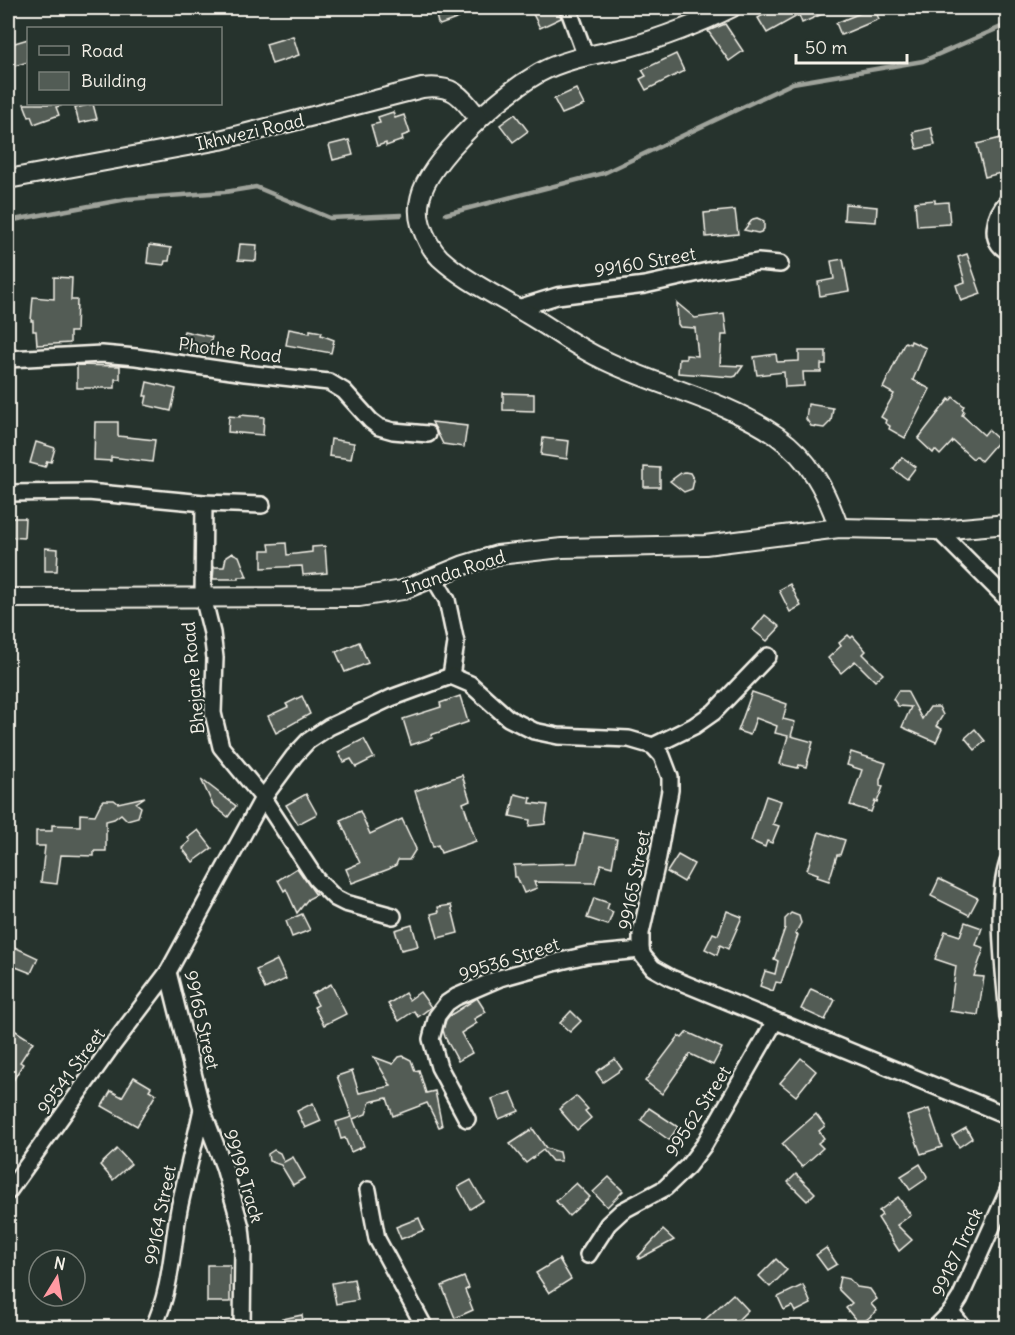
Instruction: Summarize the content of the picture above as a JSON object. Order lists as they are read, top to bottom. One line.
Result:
{"streets":{"street":["Ikhwezi Road","99160 Street","Phothe Road","Inanda Road","Bhejane Road","99165 Street","99536 Street","99541 Street","99562 Street","99198 Track","99164 Street","99187 Track"]},"crossings":[["Inanda Road","Bhejane Road"],["Bhejane Road","99165 Street"],["99165 Street","99536 Street"],["99165 Street","99541 Street"],["99165 Street","99562 Street"],["99165 Street","99198 Track"],["99165 Street","99164 Street"],["99198 Track","99164 Street"]],"legend":["Road","Building"],"scale_bar":"50 m","north":"top"}
